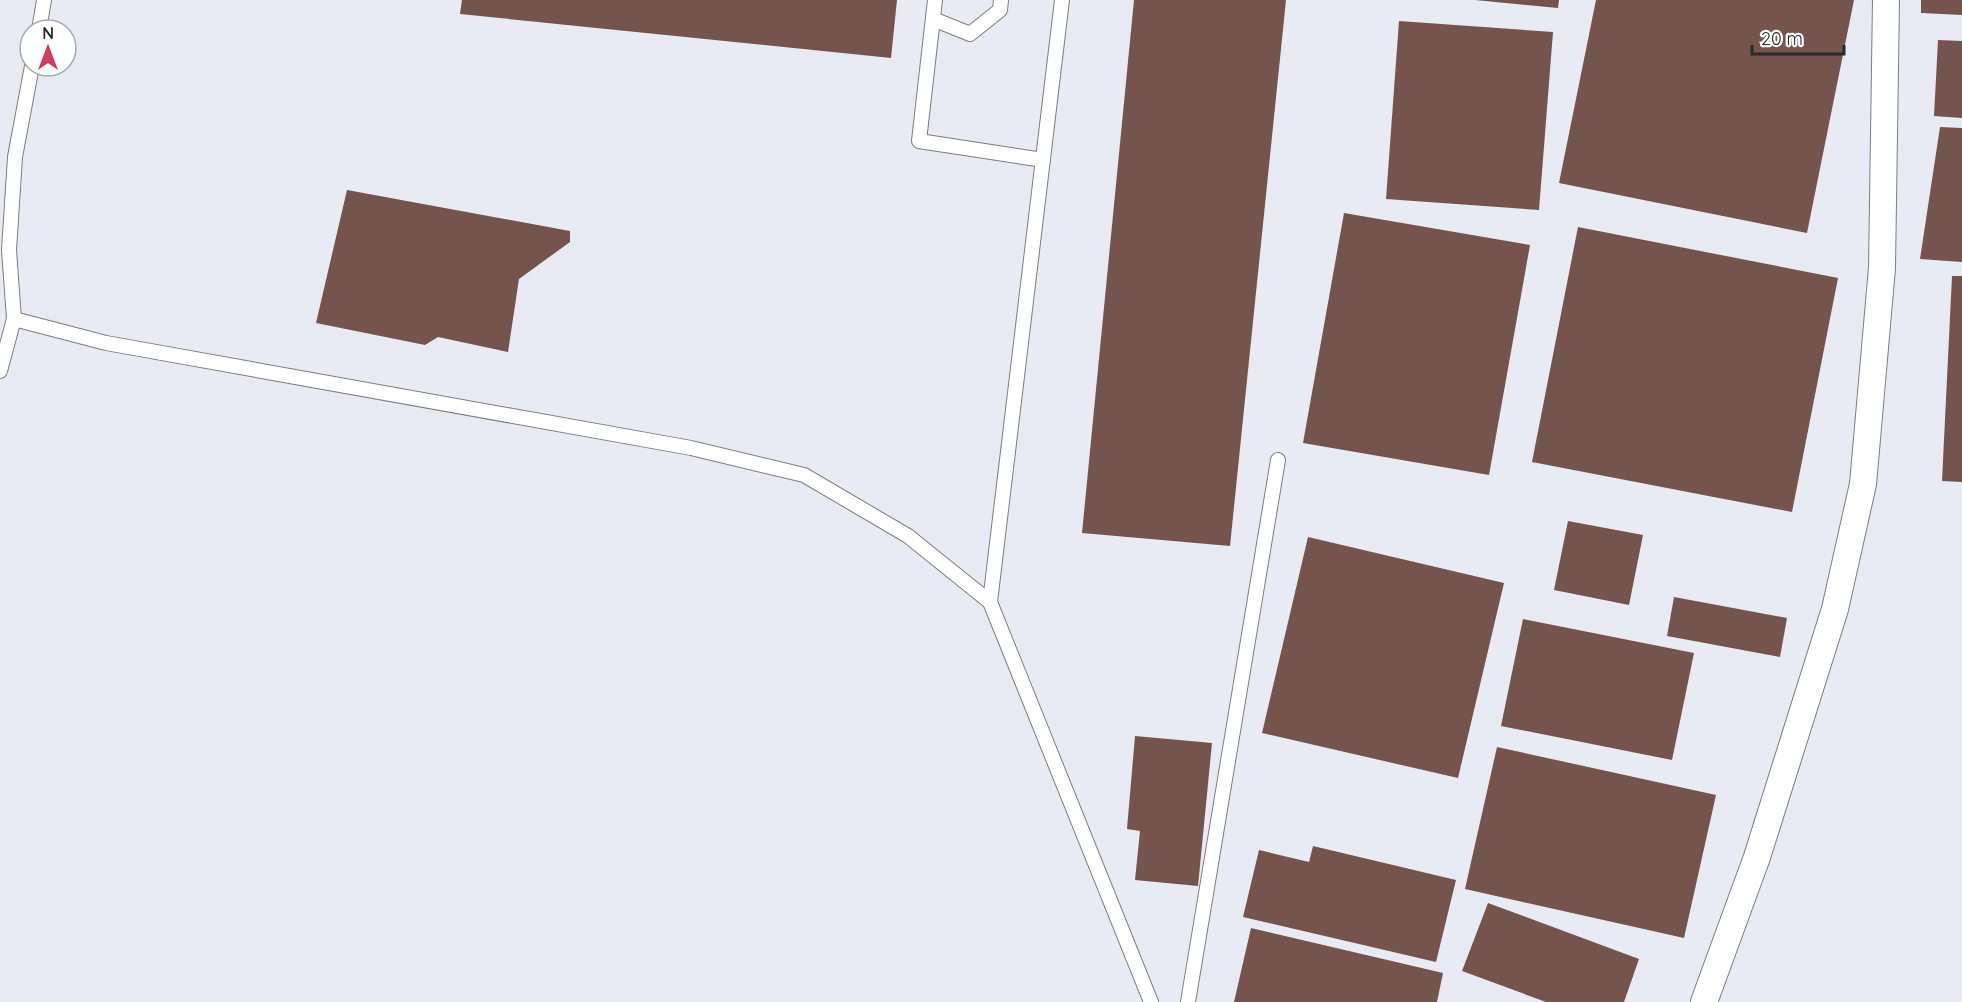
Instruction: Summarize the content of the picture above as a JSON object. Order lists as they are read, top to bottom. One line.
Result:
{"scale_bar":"20 m","north":"top"}
